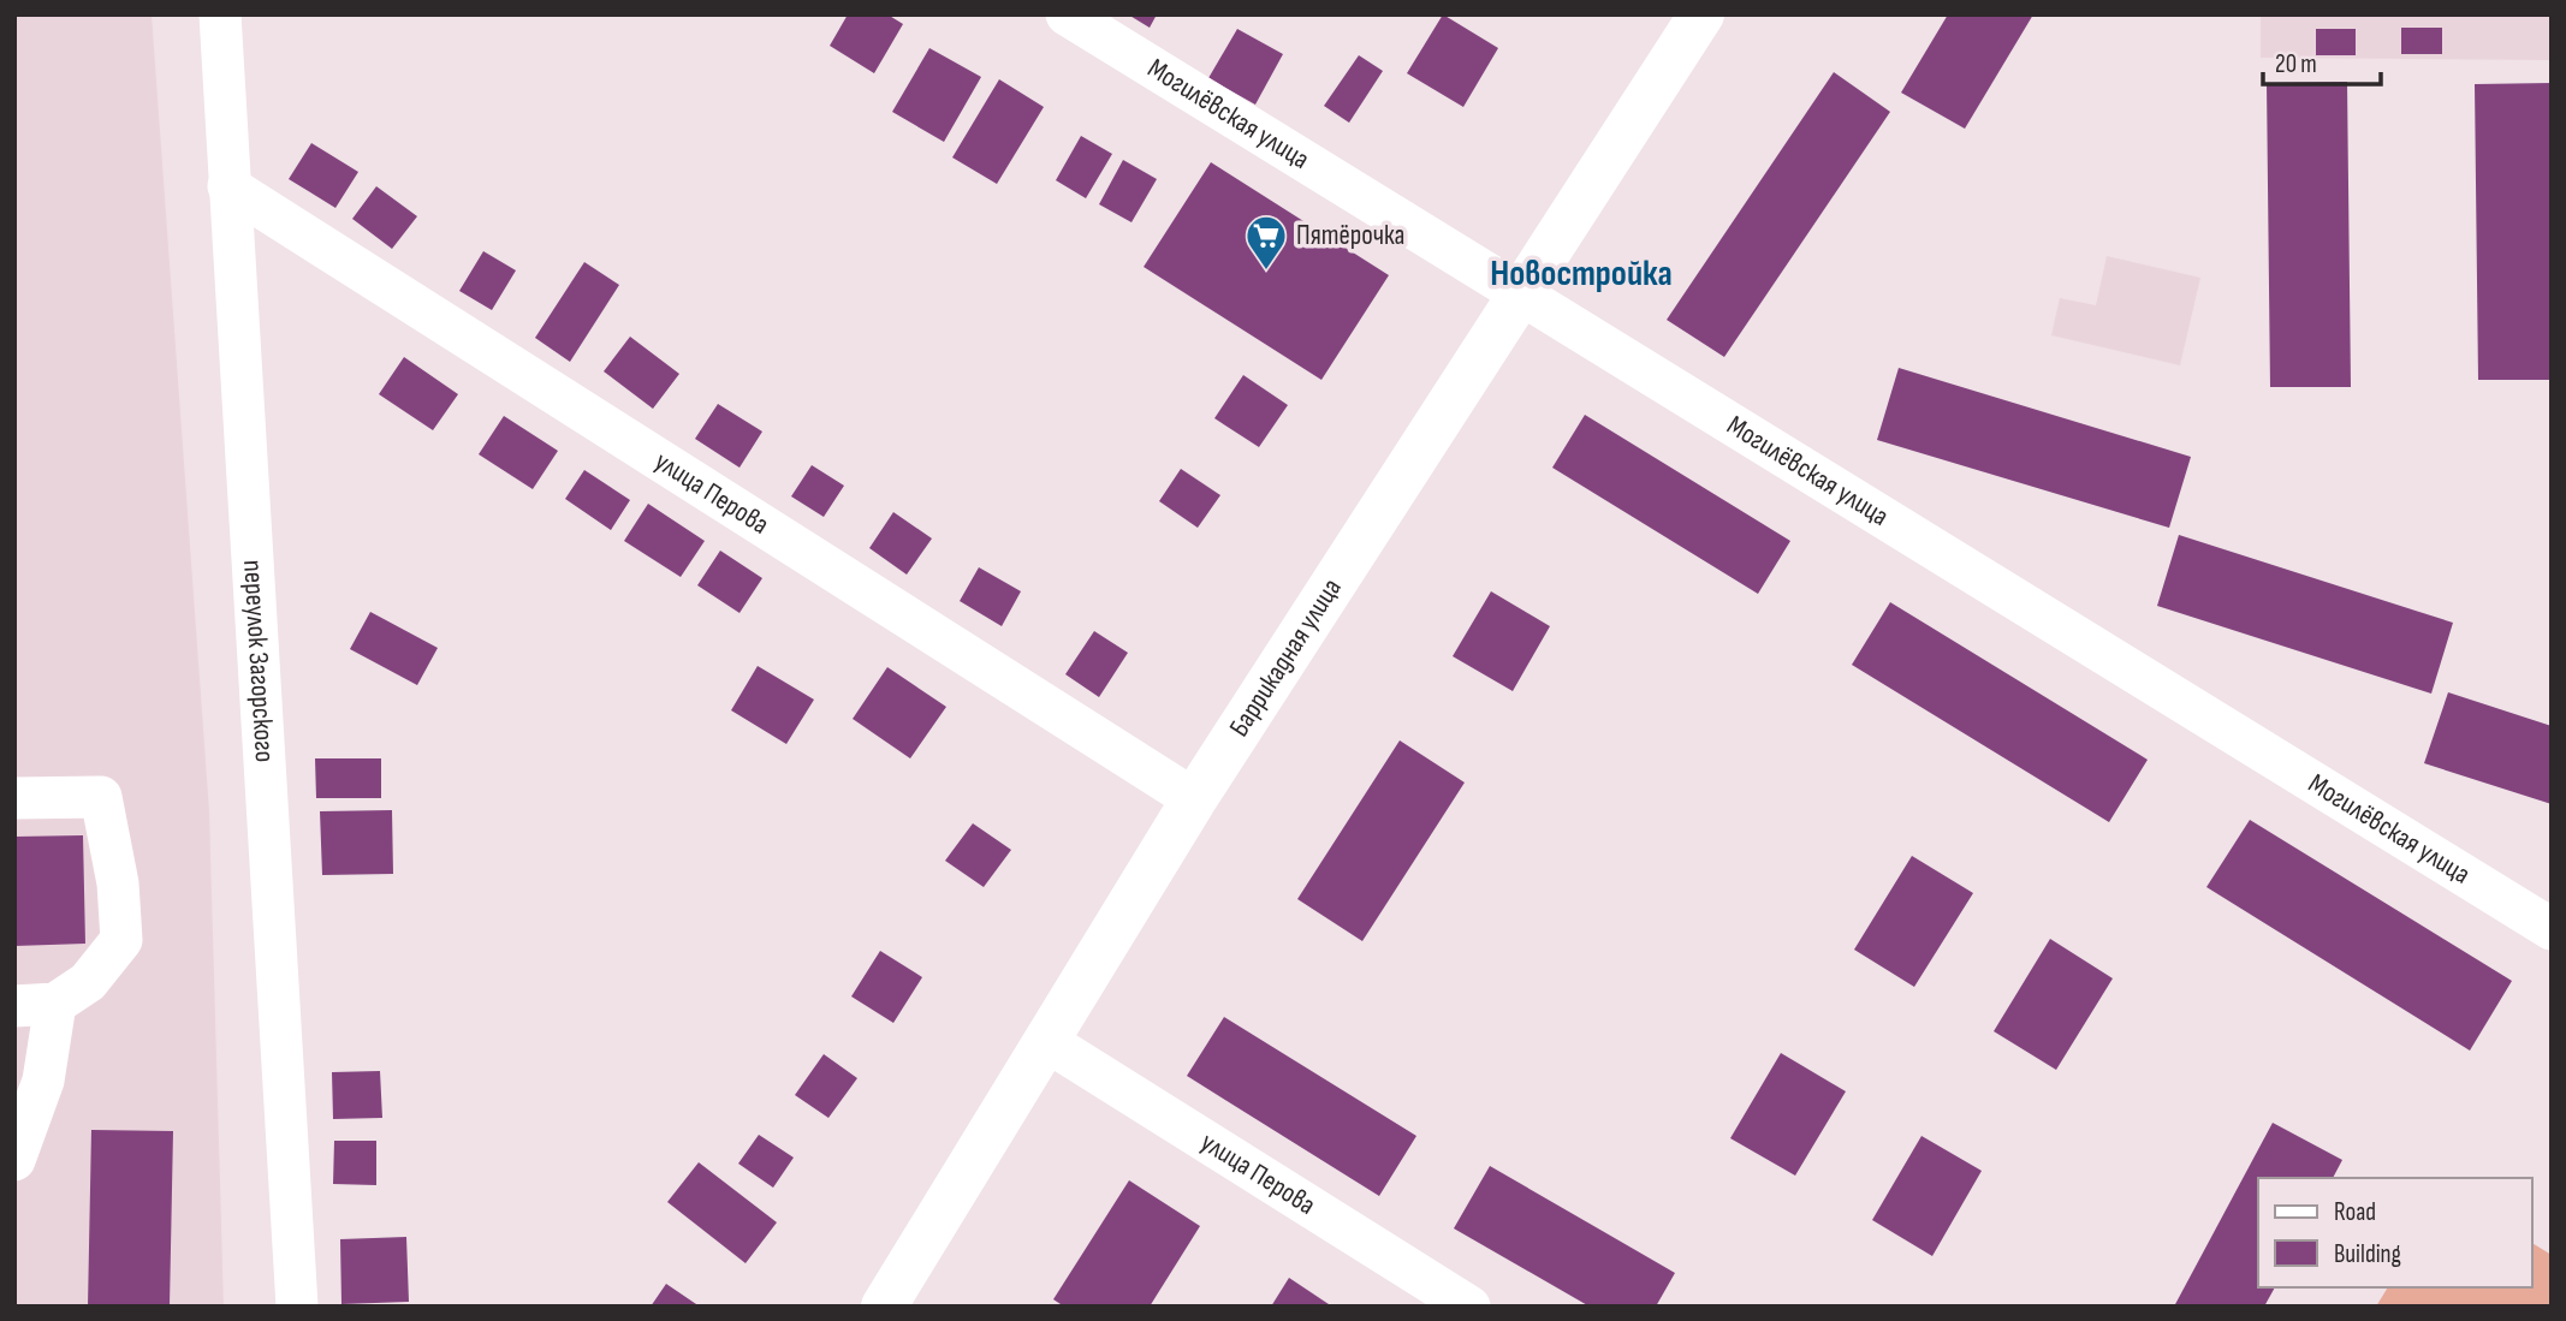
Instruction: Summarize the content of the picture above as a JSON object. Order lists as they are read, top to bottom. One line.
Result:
{"streets":{"main road":["Баррикадная улица"],"street":["Могилёвская улица","улица Перова","переулок Загорского"]},"crossings":[["Могилёвская улица","Баррикадная улица"],["улица Перова","Баррикадная улица"],["улица Перова","переулок Загорского"]],"districts":["Новостройка"],"places":{"supermarket":["Пятёрочка"]},"legend":["Road","Building"],"scale_bar":"20 m"}
